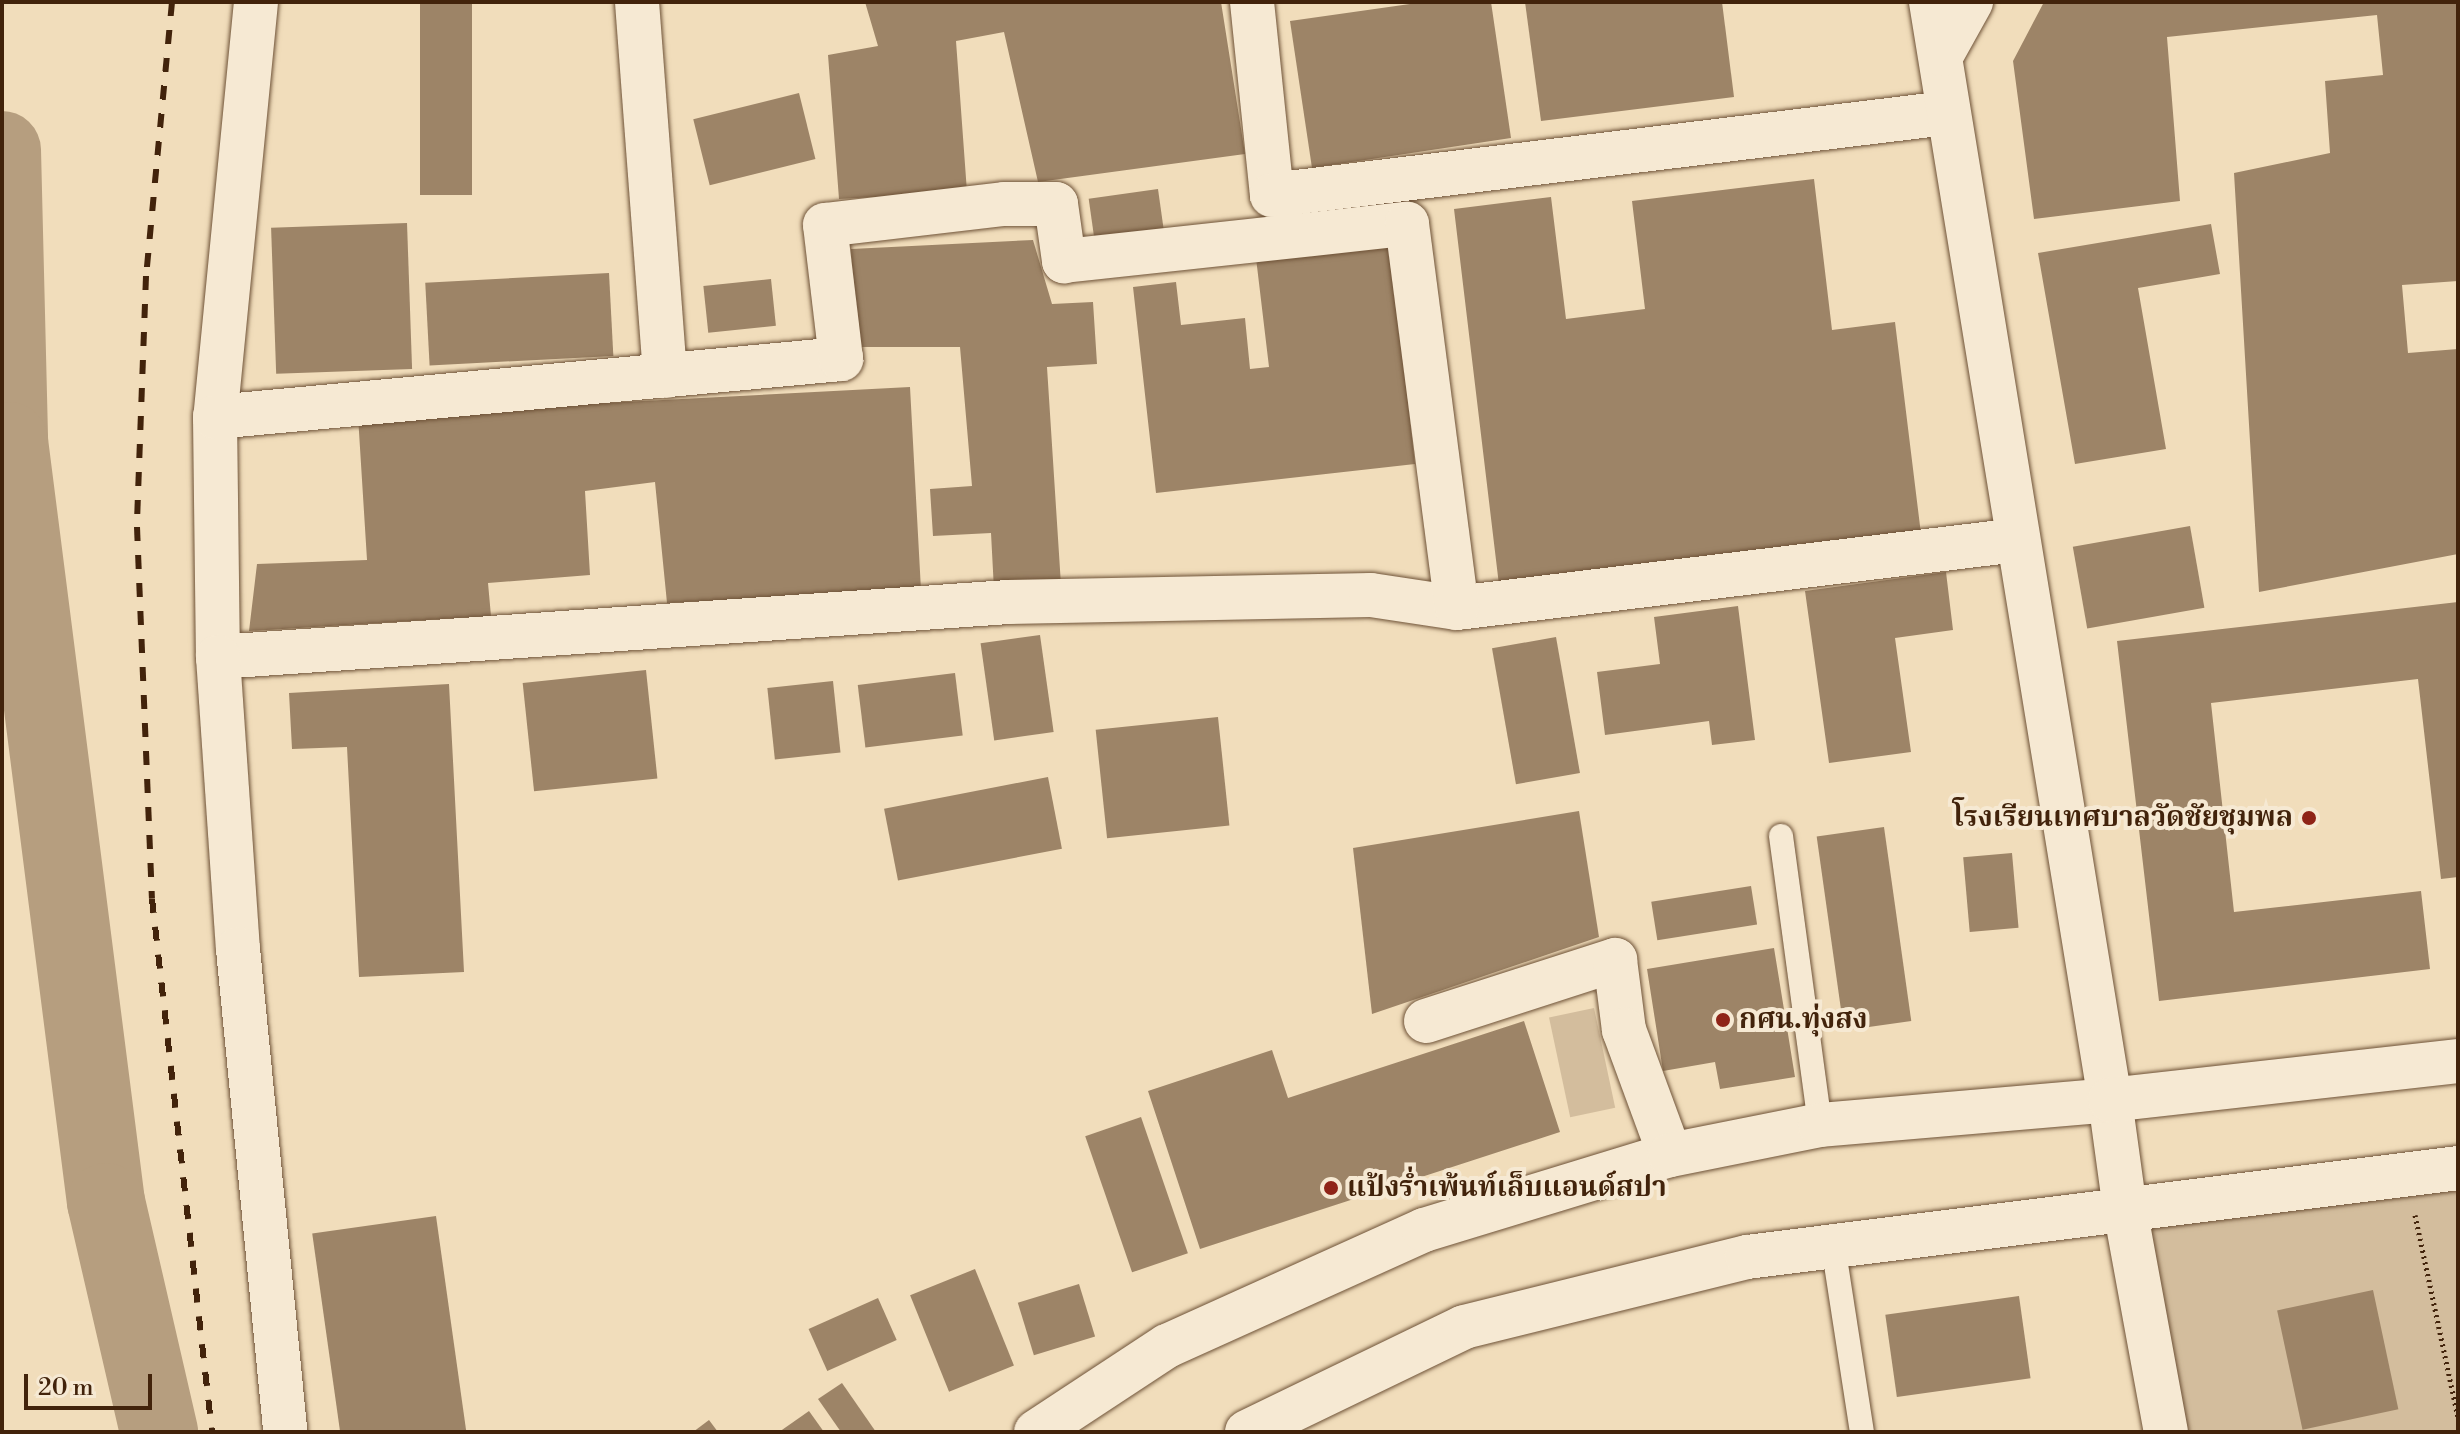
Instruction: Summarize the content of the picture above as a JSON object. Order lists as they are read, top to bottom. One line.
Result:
{"places":["โรงเรียนเทศบาลวัดชัยชุมพล","กศน.ทุ่งสง","แป้งร่ำเพ้นท์เล็บแอนด์สปา"],"scale_bar":"20 m"}
